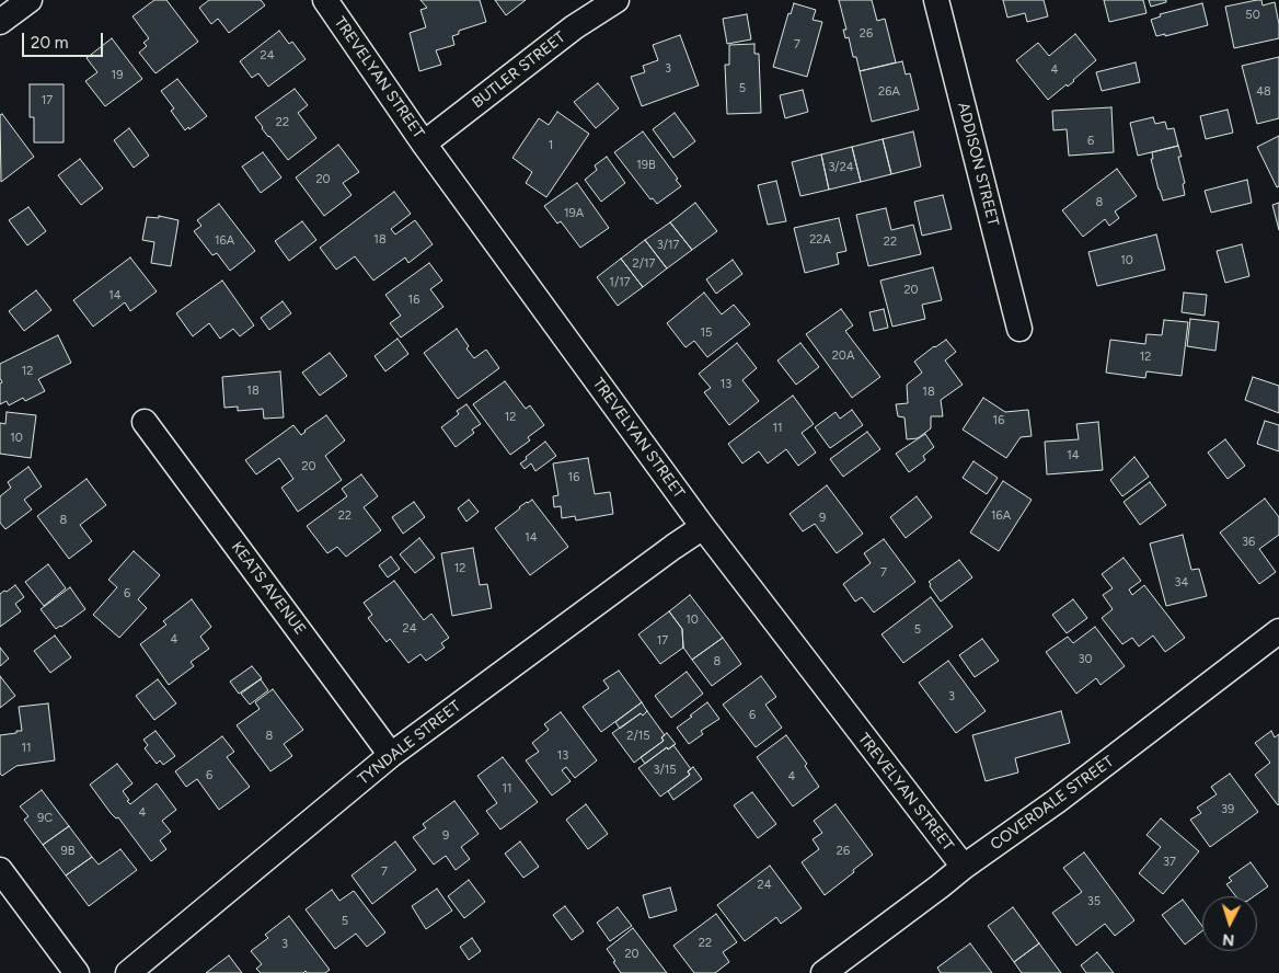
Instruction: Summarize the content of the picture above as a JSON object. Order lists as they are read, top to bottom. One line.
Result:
{"streets":{"street":["BUTLER STREET","TREVELYAN STREET","ADDISON STREET","KEATS AVENUE","TYNDALE STREET","COVERDALE STREET"]},"crossings":[["BUTLER STREET","TREVELYAN STREET"],["TREVELYAN STREET","TYNDALE STREET"],["TREVELYAN STREET","COVERDALE STREET"],["KEATS AVENUE","TYNDALE STREET"]],"house_numbers":["50","26","7","24","3","4","19","5","26A","48","17","22","6","1","19B","3/24","20","8","19A","18","22A","16A","22","3/17","10","2/17","1/17","20","14","16","15","20A","12","12","13","18","18","12","16","11","10","14","20","16","22","16A","9","8","14","36","12","7","34","6","10","24","5","4","17","30","8","3","6","8","2/15","11","13","3/15","6","4","11","39","4","9C","9","9B","26","37","7","24","35","5","22","3","20"],"scale_bar":"20 m","north":"bottom"}
